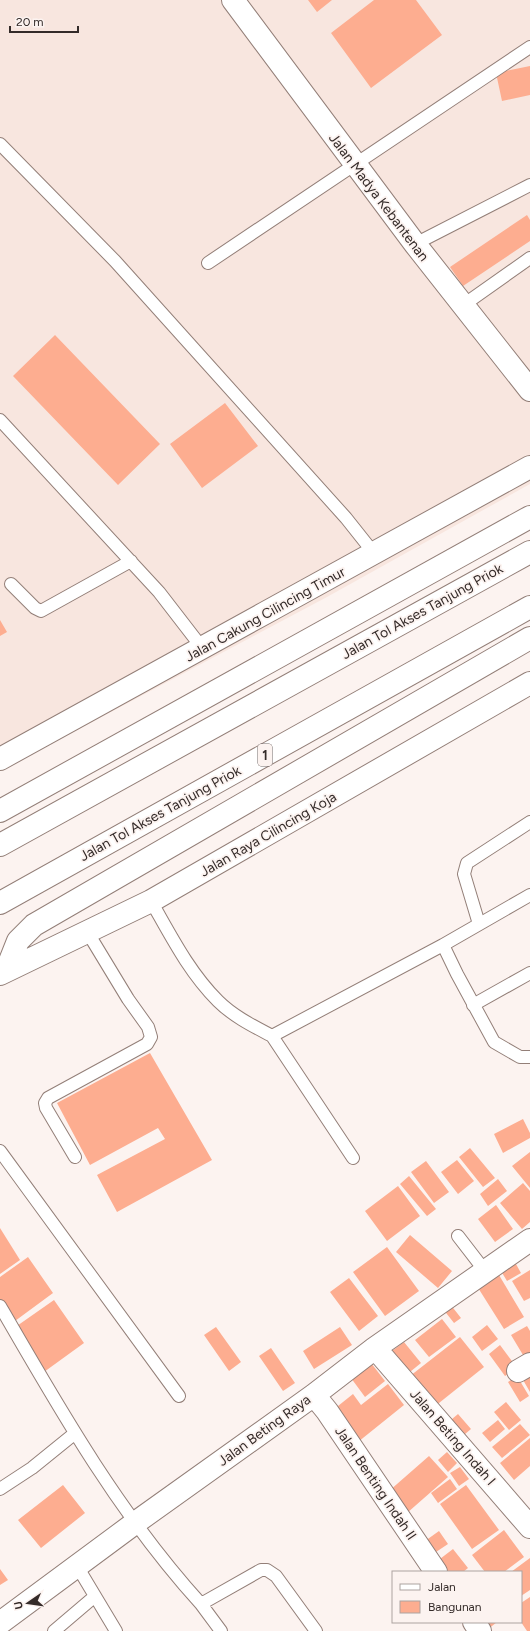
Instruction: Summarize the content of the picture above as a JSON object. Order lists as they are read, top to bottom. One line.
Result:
{"streets":{"main road":["Jalan Madya Kebantenan","Jalan Tol Akses Tanjung Priok","Jalan Cakung Cilincing Timur","1","Jalan Raya Cilincing Koja","Jalan Beting Raya","Jalan Beting Indah I","Jalan Benting Indah II"]},"crossings":[["Jalan Beting Raya","Jalan Beting Indah I"],["Jalan Beting Raya","Jalan Benting Indah II"]],"legend":["Jalan","Bangunan"],"scale_bar":"20 m","north":"left"}
